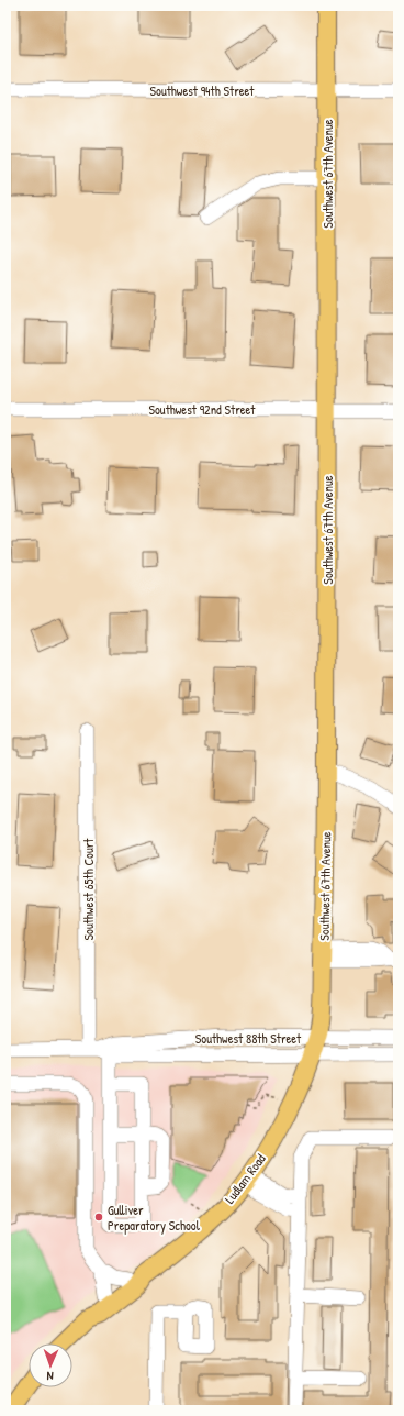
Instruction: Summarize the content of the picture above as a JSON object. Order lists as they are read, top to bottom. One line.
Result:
{"streets":{"main road":["Southwest 67th Avenue","Ludlam Road"],"street":["Southwest 94th Street","Southwest 92nd Street","Southwest 65th Court","Southwest 88th Street"]},"crossings":[["Southwest 94th Street","Southwest 67th Avenue"],["Southwest 67th Avenue","Southwest 92nd Street"],["Southwest 67th Avenue","Southwest 88th Street"],["Southwest 67th Avenue","Ludlam Road"],["Southwest 65th Court","Southwest 88th Street"],["Southwest 88th Street","Ludlam Road"]],"places":["Gulliver Preparatory School"],"north":"bottom"}
